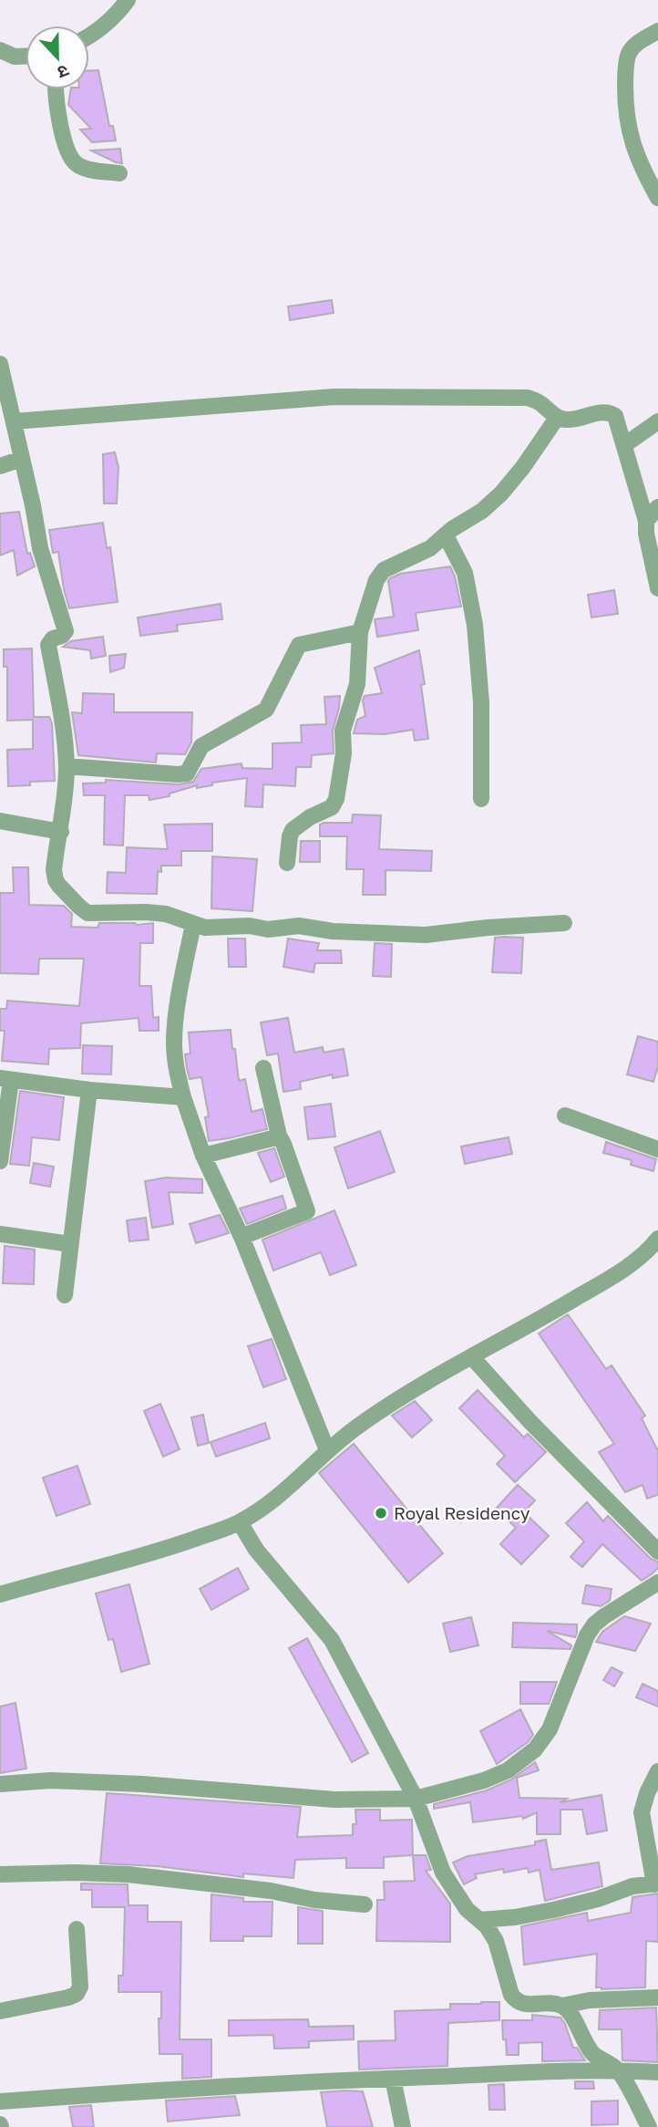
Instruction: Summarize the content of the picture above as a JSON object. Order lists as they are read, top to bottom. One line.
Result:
{"places":["Royal Residency"],"north":"bottom"}
